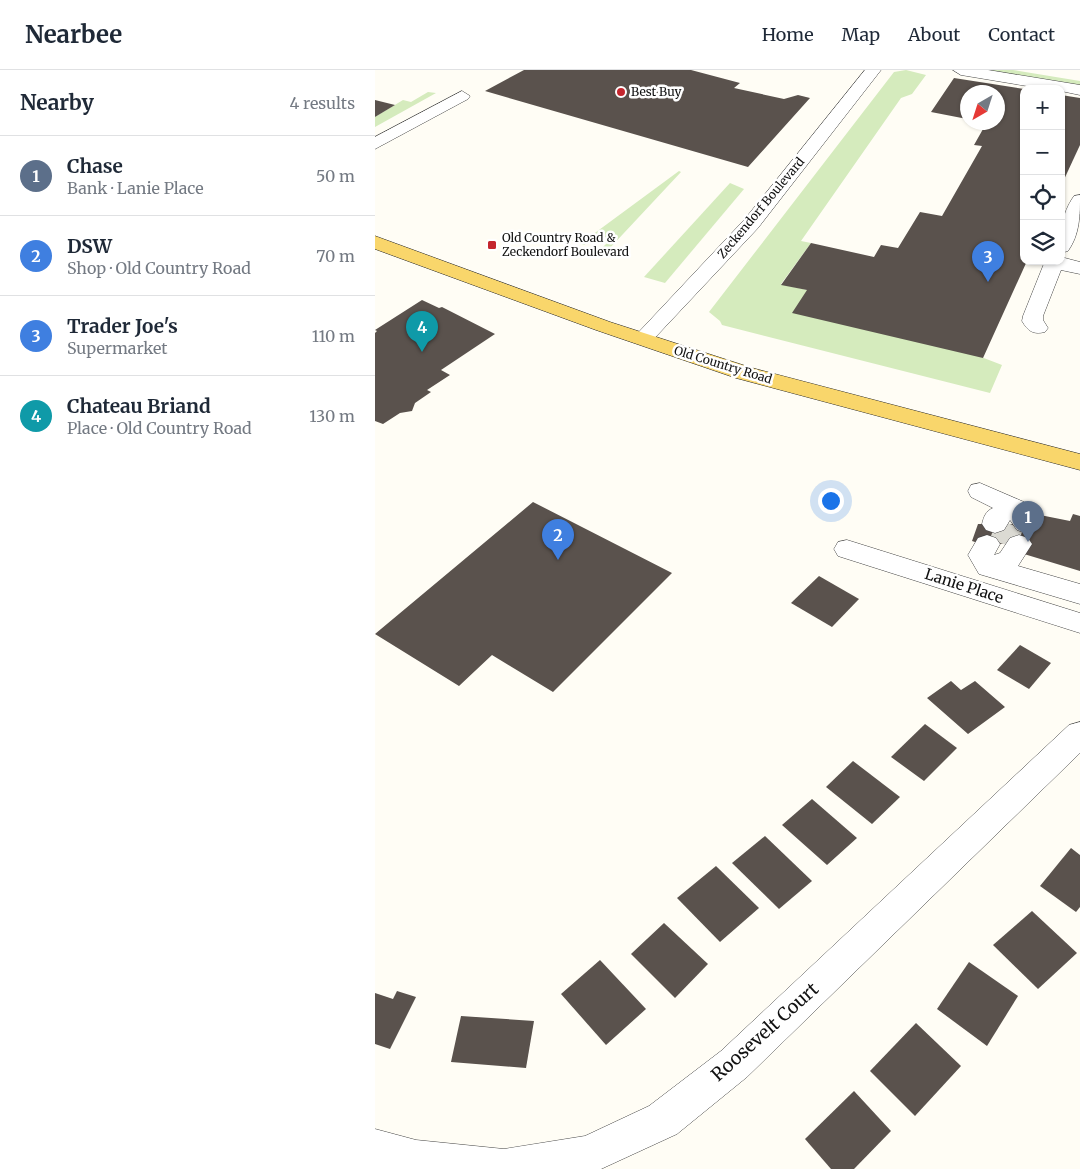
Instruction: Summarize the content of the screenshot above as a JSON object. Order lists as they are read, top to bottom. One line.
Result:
{"streets":{"main road":["Old Country Road"],"street":["Zeckendorf Boulevard","Lanie Place","Roosevelt Court"]},"crossings":[["Zeckendorf Boulevard","Old Country Road"]],"places":{"other":["Best Buy"],"transit":["Old Country Road & Zeckendorf Boulevard"]},"north":"bottom left","page":{"header":"Nearbee","nav":["Home","Map","About","Contact"],"heading":["Nearby","4 results"],"map_buttons":["+","−"],"list":[{"mark":"1","name":"Chase","note":"Bank · Lanie Place","value":"50 m"},{"mark":"2","name":"DSW","note":"Shop · Old Country Road","value":"70 m"},{"mark":"3","name":"Trader Joe's","note":"Supermarket","value":"110 m"},{"mark":"4","name":"Chateau Briand","note":"Place · Old Country Road","value":"130 m"}],"pins":["3","4","1","2"]}}
